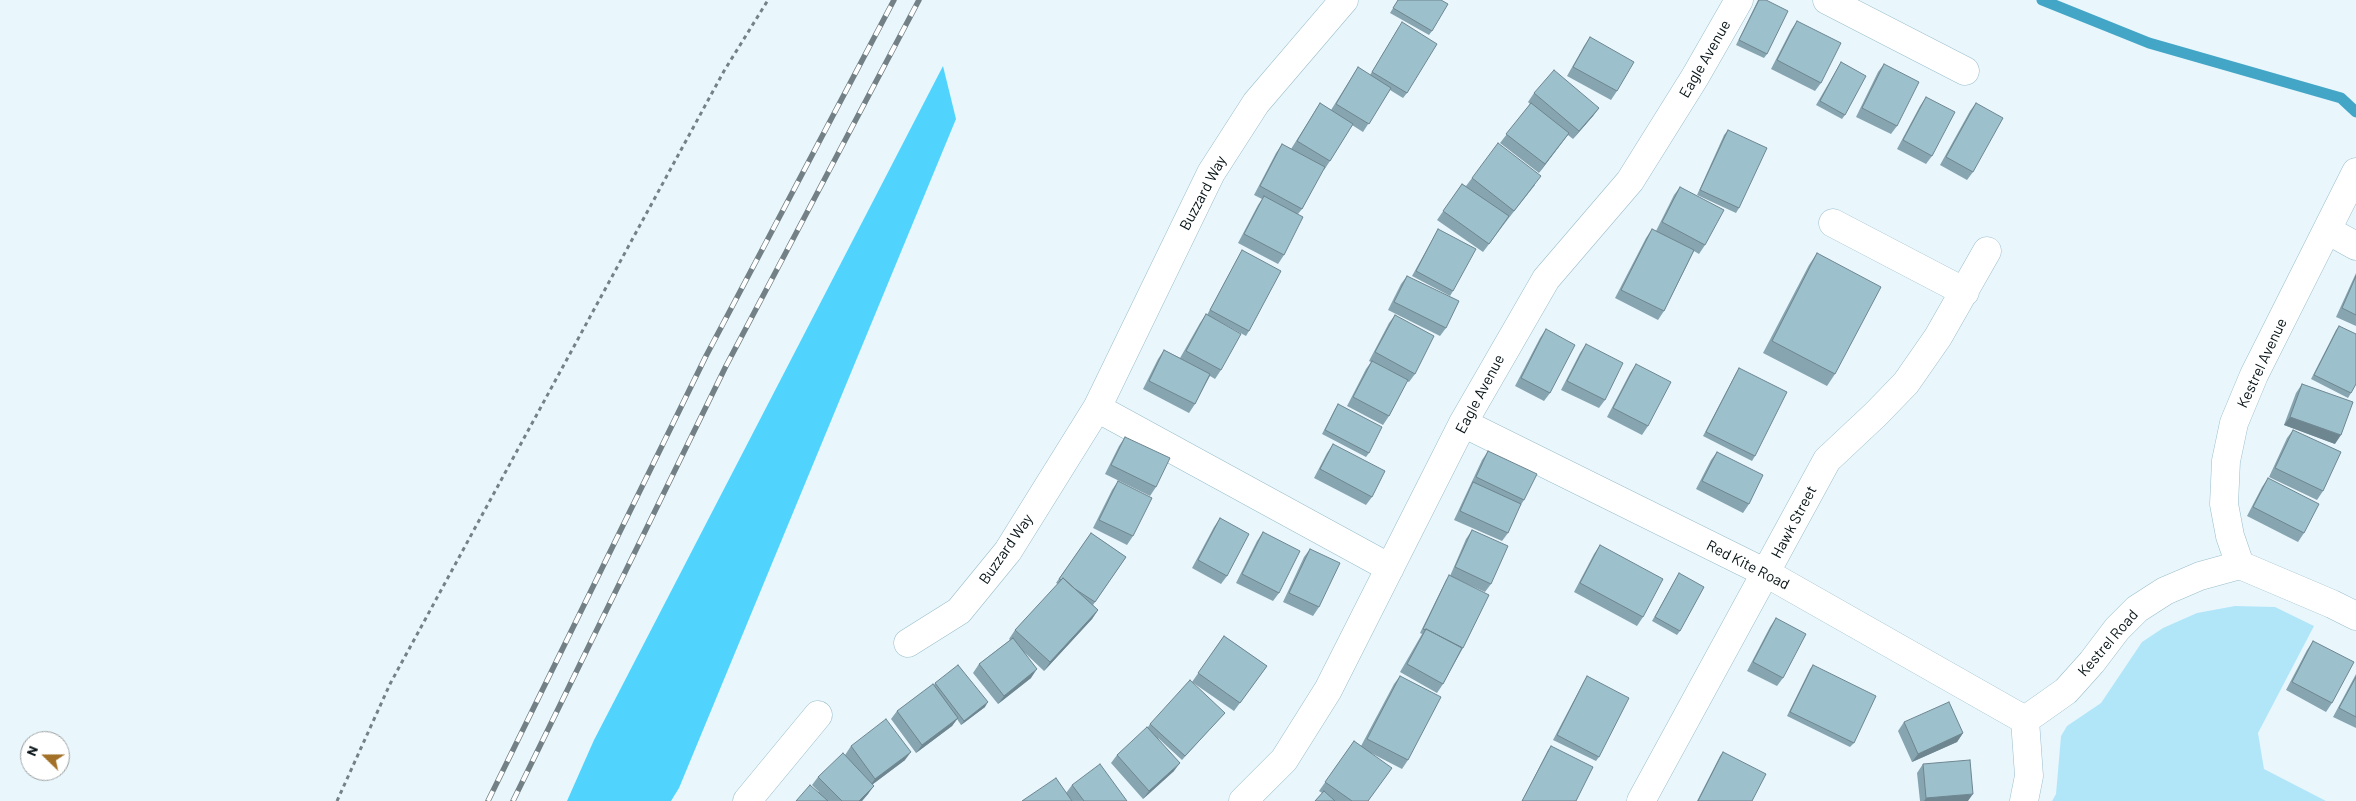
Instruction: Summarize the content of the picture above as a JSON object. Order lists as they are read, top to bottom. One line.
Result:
{"streets":{"street":["Eagle Avenue","Buzzard Way","Kestrel Avenue","Hawk Street","Red Kite Road","Kestrel Road"]},"crossings":[["Eagle Avenue","Red Kite Road"],["Kestrel Avenue","Kestrel Road"],["Hawk Street","Red Kite Road"],["Red Kite Road","Kestrel Road"]],"north":"left"}
